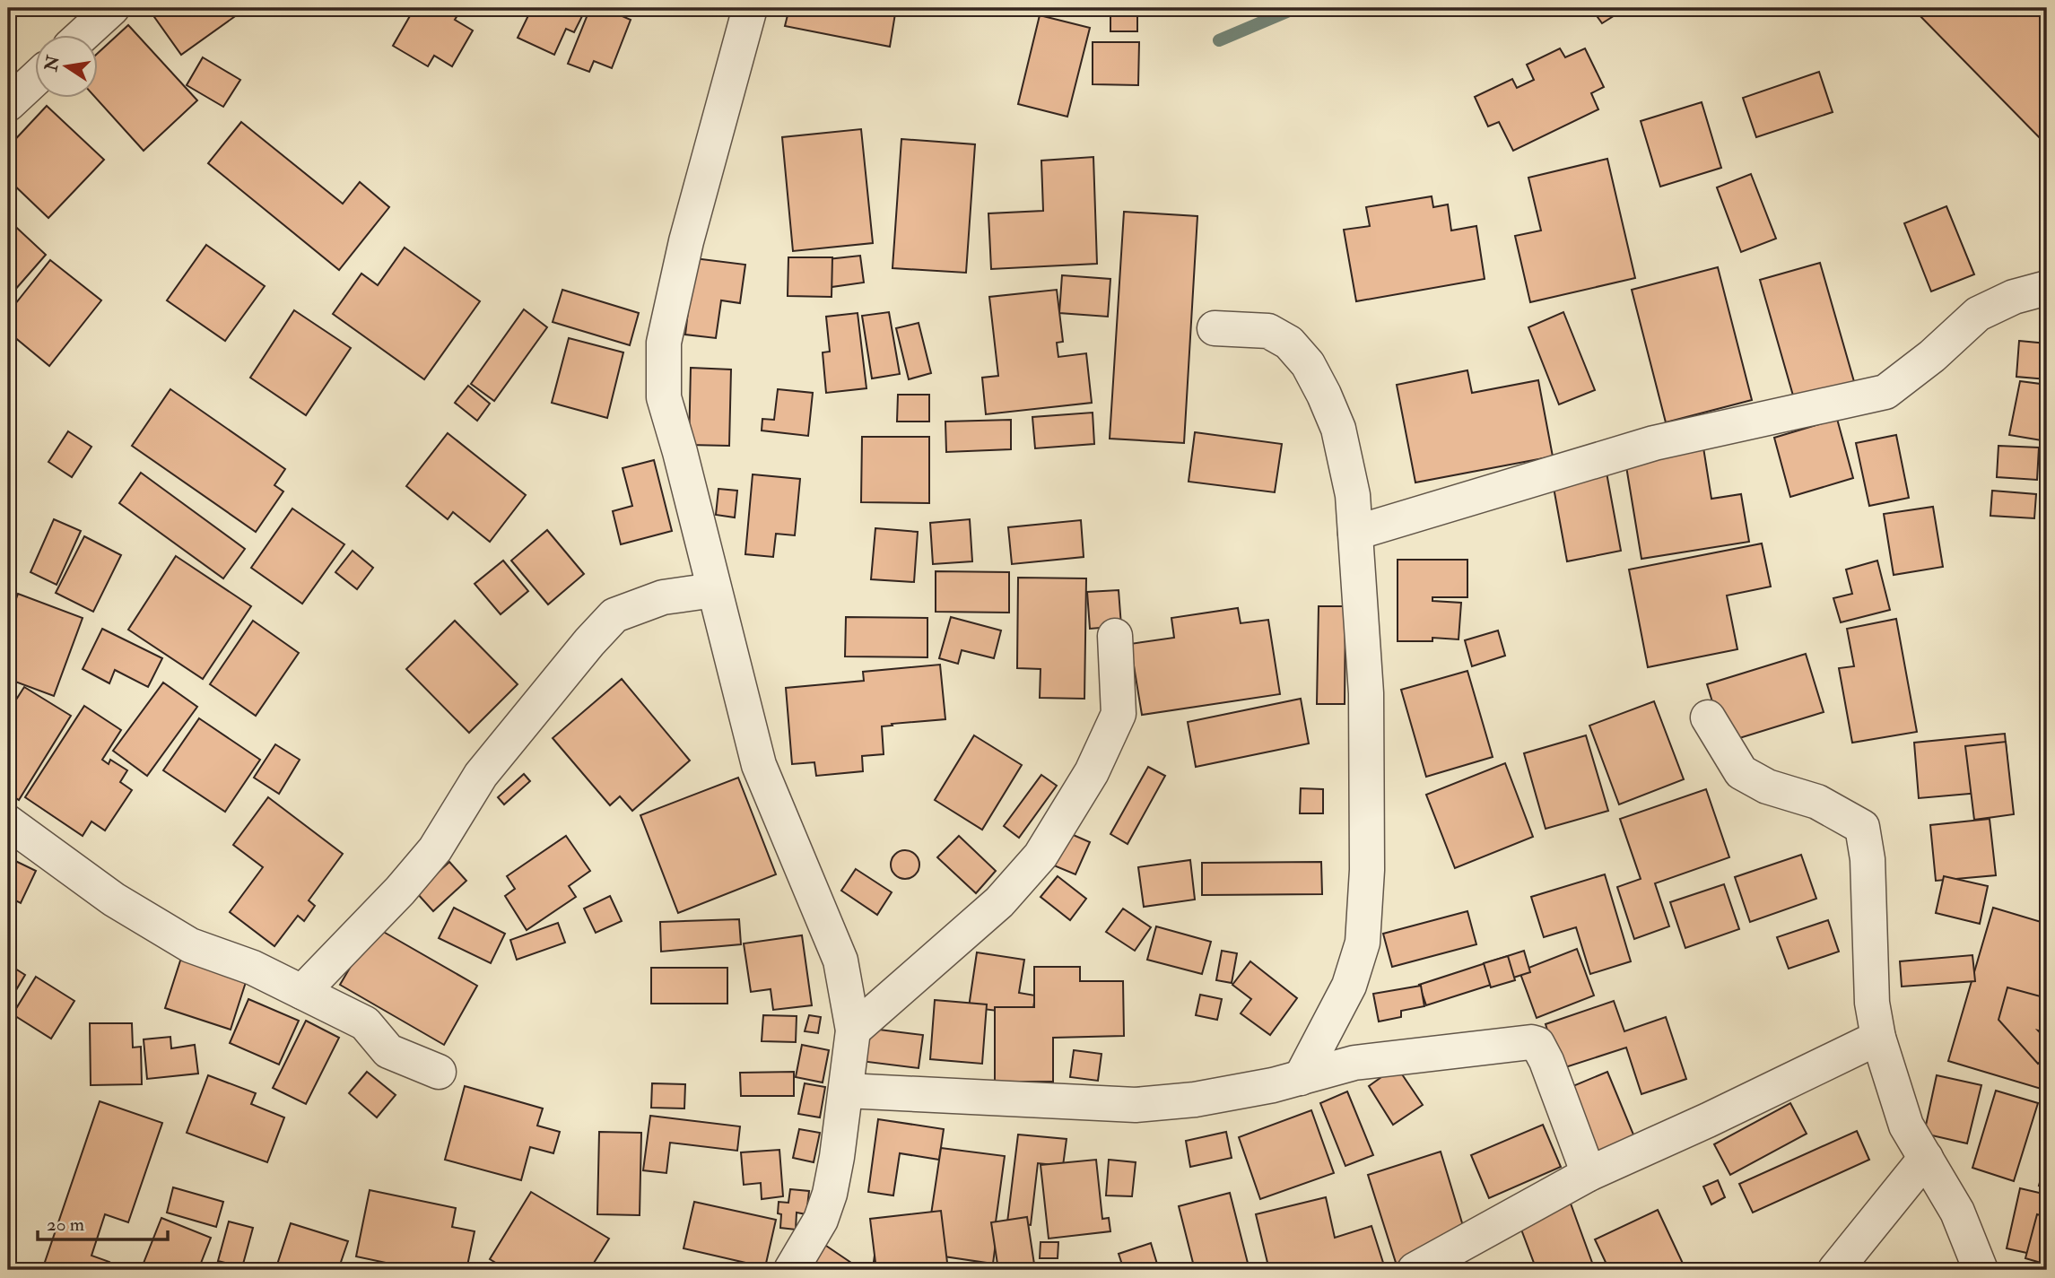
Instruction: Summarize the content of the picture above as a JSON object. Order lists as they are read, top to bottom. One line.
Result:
{"scale_bar":"20 m","north":"left"}
